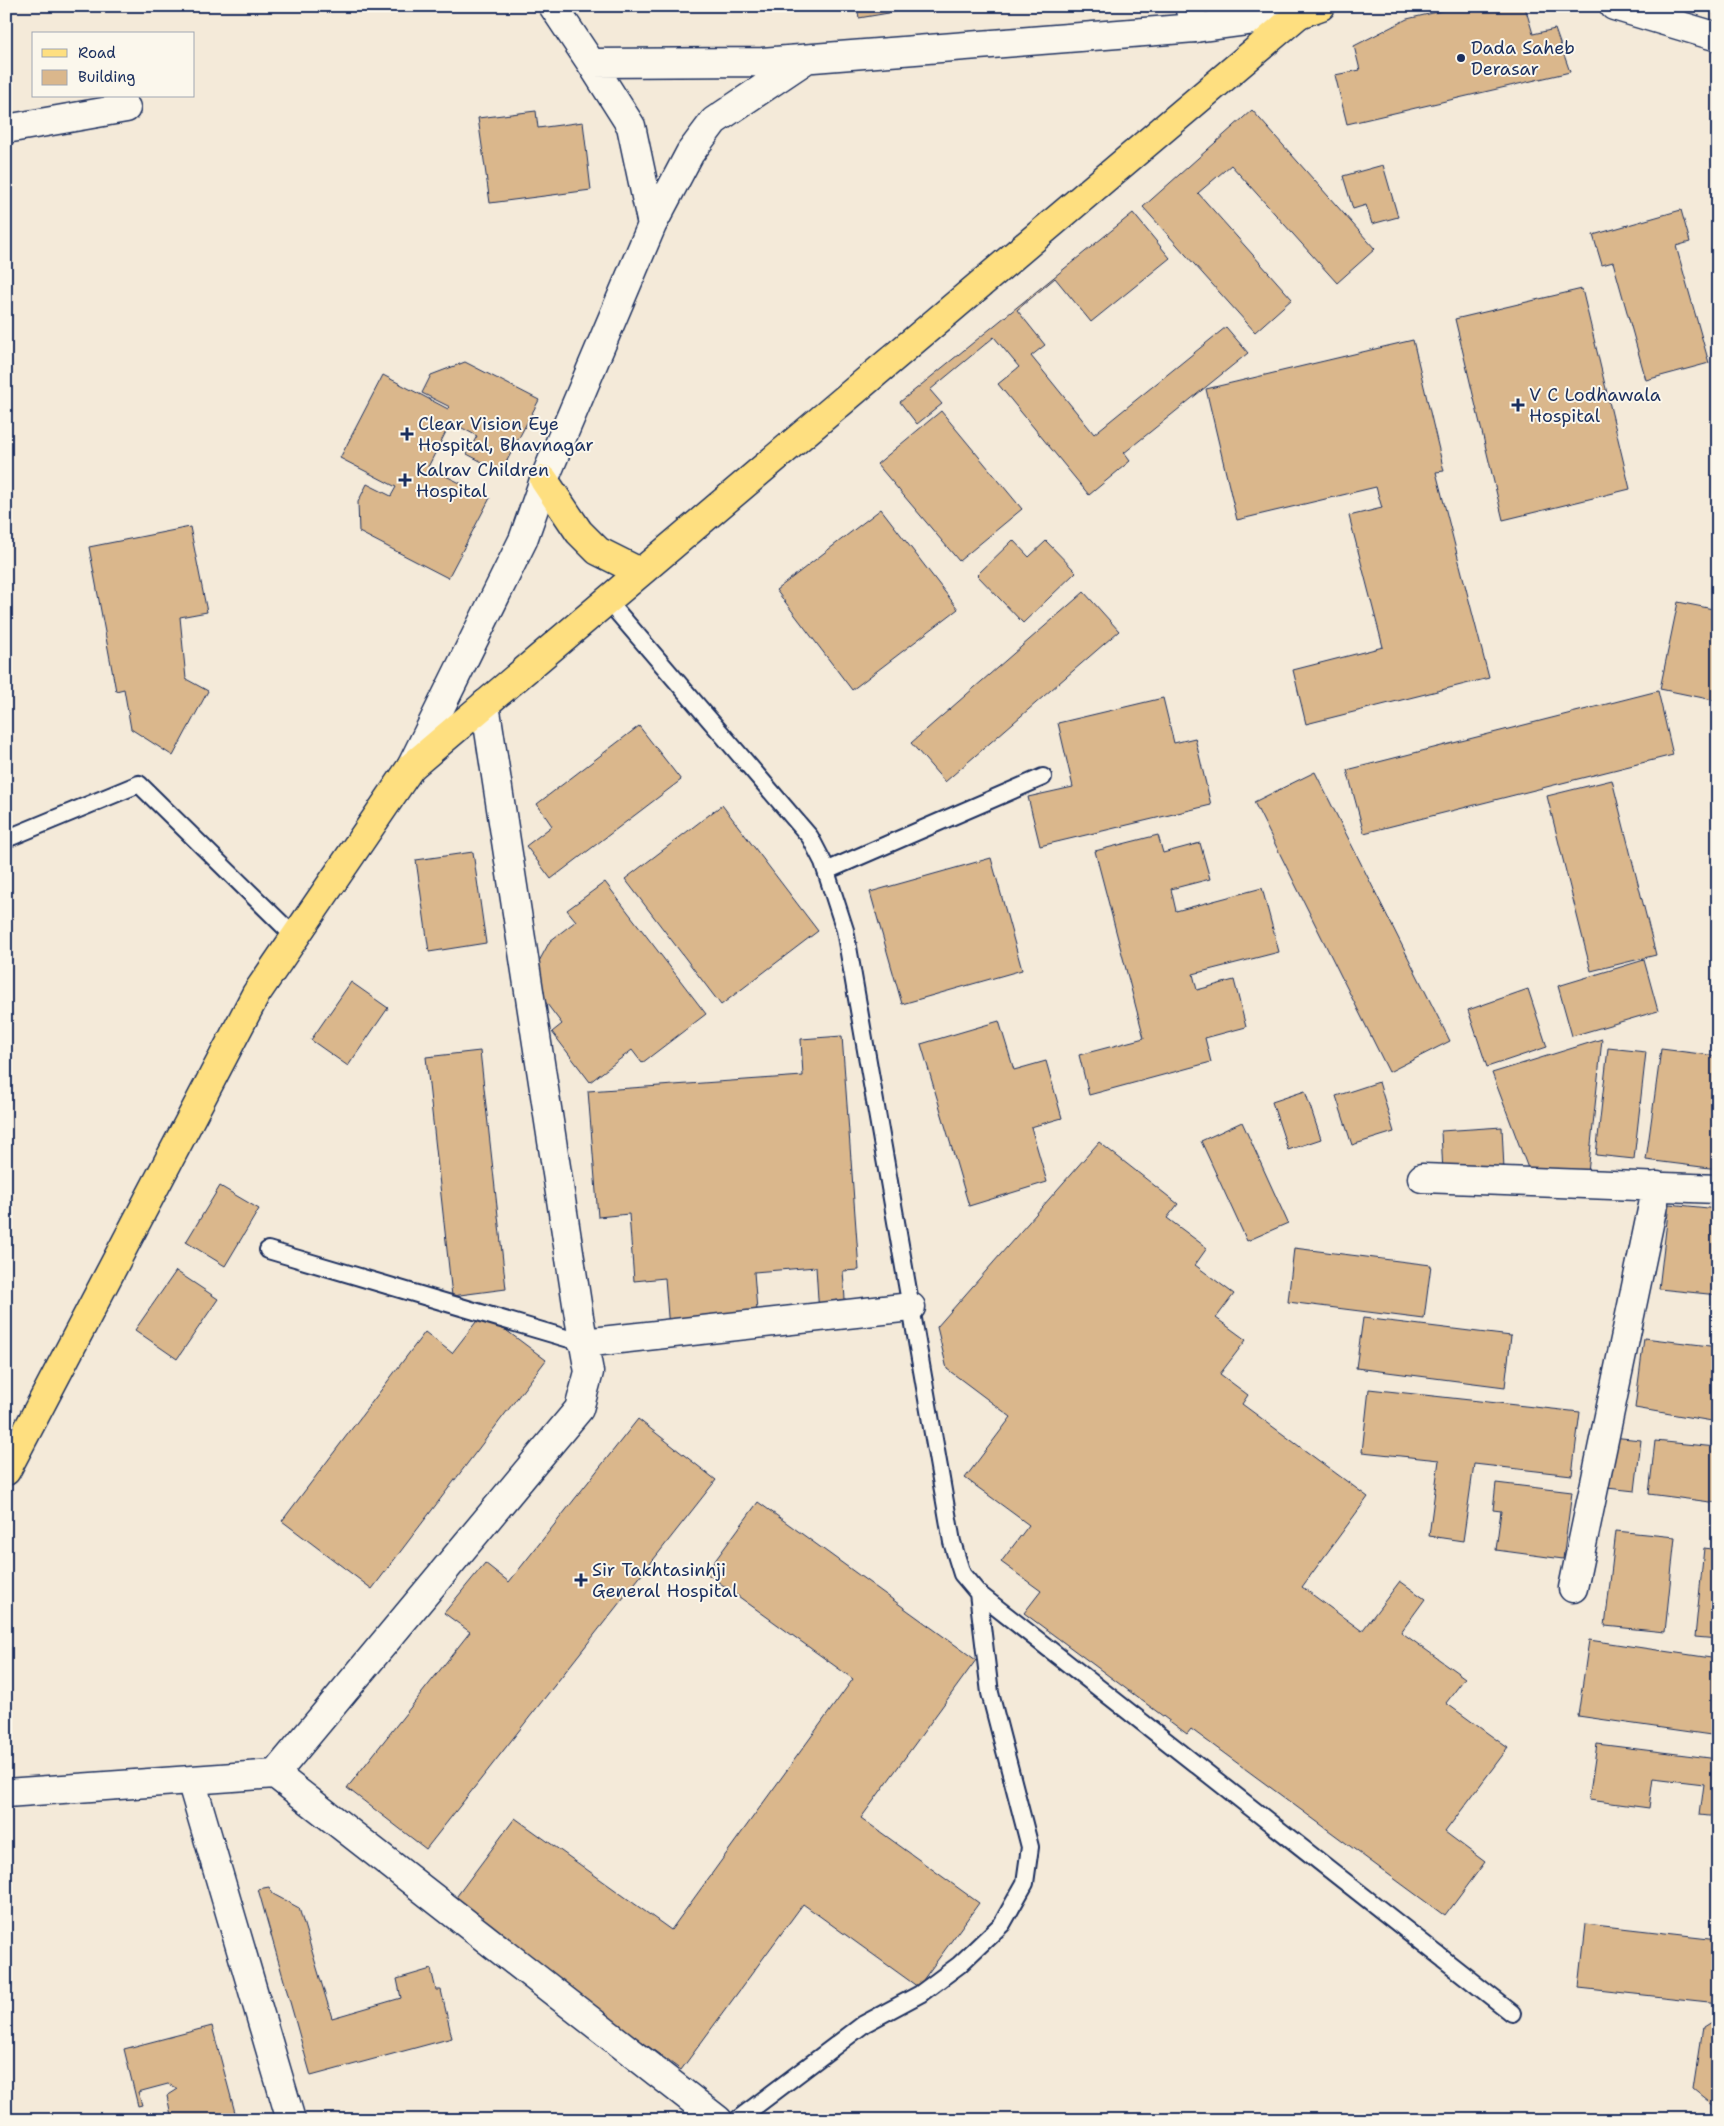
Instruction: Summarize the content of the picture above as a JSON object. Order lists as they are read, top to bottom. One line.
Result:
{"places":{"other":["Dada Saheb Derasar"],"health":["V C Lodhawala Hospital","Clear Vision Eye Hospital, Bhavnagar","Kalrav Children Hospital","Sir Takhtasinhji General Hospital"]},"legend":["Road","Building"]}
